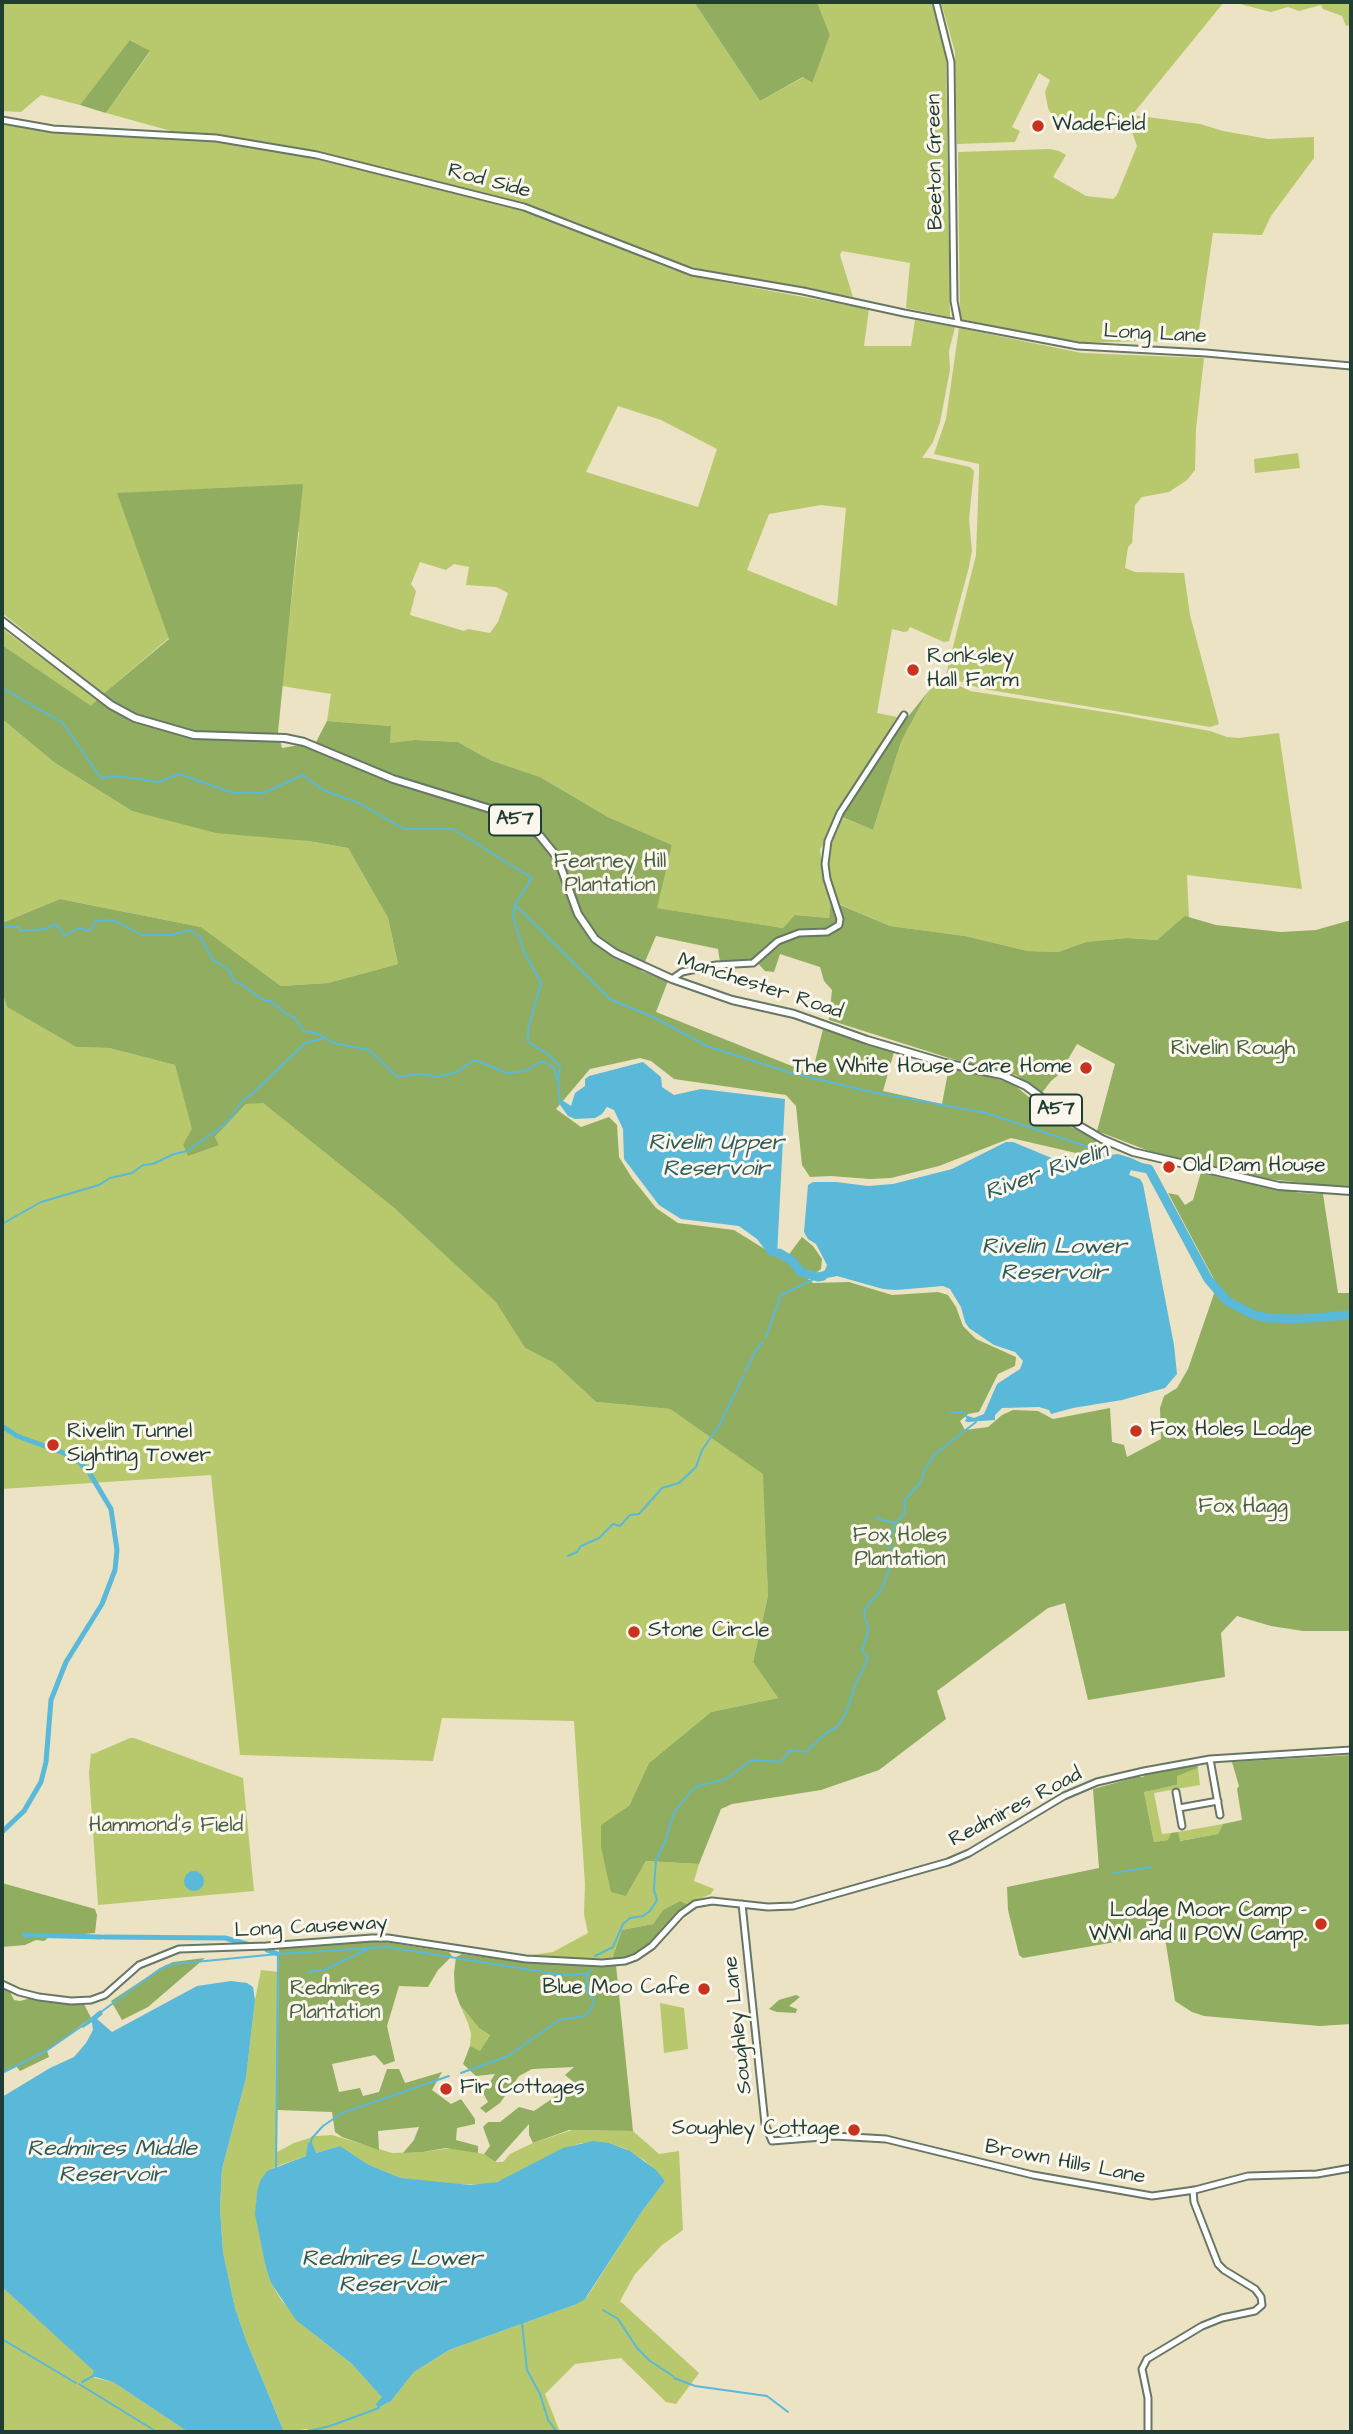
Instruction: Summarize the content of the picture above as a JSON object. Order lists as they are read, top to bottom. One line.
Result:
{"streets":{"main road":["A57","Manchester Road"],"street":["Beeton Green","Rod Side","Long Lane","Redmires Road","Long Causeway","Soughley Lane","Brown Hills Lane"]},"crossings":[["Beeton Green","Rod Side"],["Beeton Green","Long Lane"],["Rod Side","Long Lane"],["Redmires Road","Long Causeway"],["Redmires Road","Soughley Lane"],["Long Causeway","Soughley Lane"],["Soughley Lane","Brown Hills Lane"]],"water":["Rivelin Upper Reservoir","River Rivelin","Rivelin Lower Reservoir","Redmires Middle Reservoir","Redmires Lower Reservoir"],"parks":["Fearney Hill Plantation","Rivelin Rough","Fox Hagg","Fox Holes Plantation","Hammond's Field","Redmires Plantation"],"places":["Wadefield","Ronksley Hall Farm","The White House Care Home","Old Dam House","Fox Holes Lodge","Rivelin Tunnel Sighting Tower","Stone Circle","Lodge Moor Camp - WWI and II POW Camp.","Blue Moo Cafe","Fir Cottages","Soughley Cottage"]}
